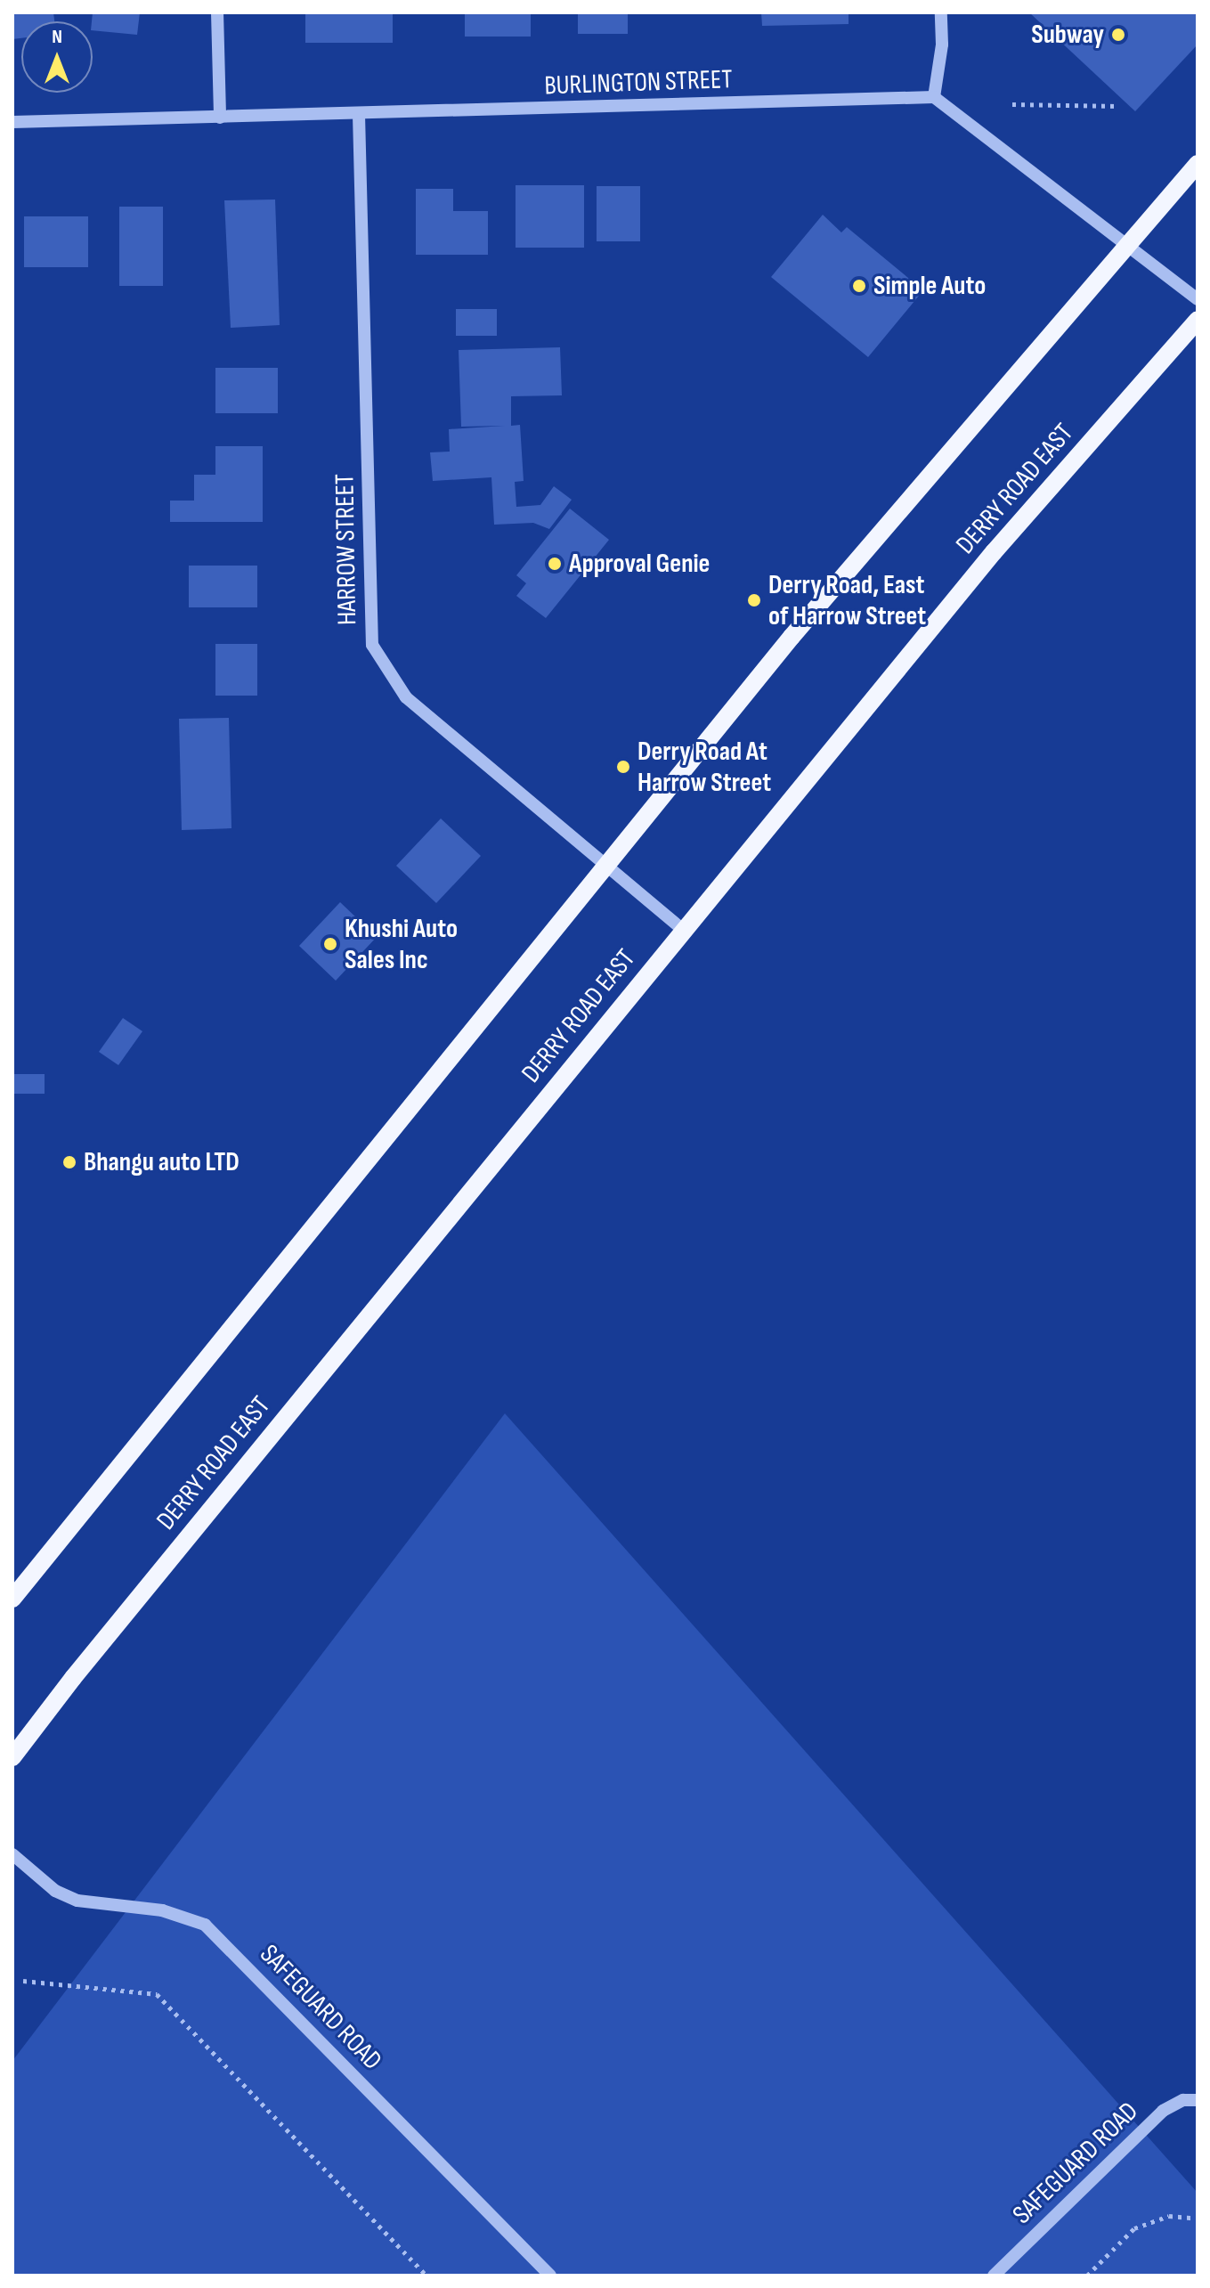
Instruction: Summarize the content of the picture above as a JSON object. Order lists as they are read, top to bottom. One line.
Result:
{"streets":{"main road":["DERRY ROAD EAST"],"street":["BURLINGTON STREET","HARROW STREET","SAFEGUARD ROAD"]},"crossings":[["BURLINGTON STREET","HARROW STREET"],["DERRY ROAD EAST","HARROW STREET"]],"places":["Subway","Simple Auto","Approval Genie","Derry Road, East of Harrow Street","Derry Road At Harrow Street","Khushi Auto Sales Inc","Bhangu auto LTD"],"north":"top"}
